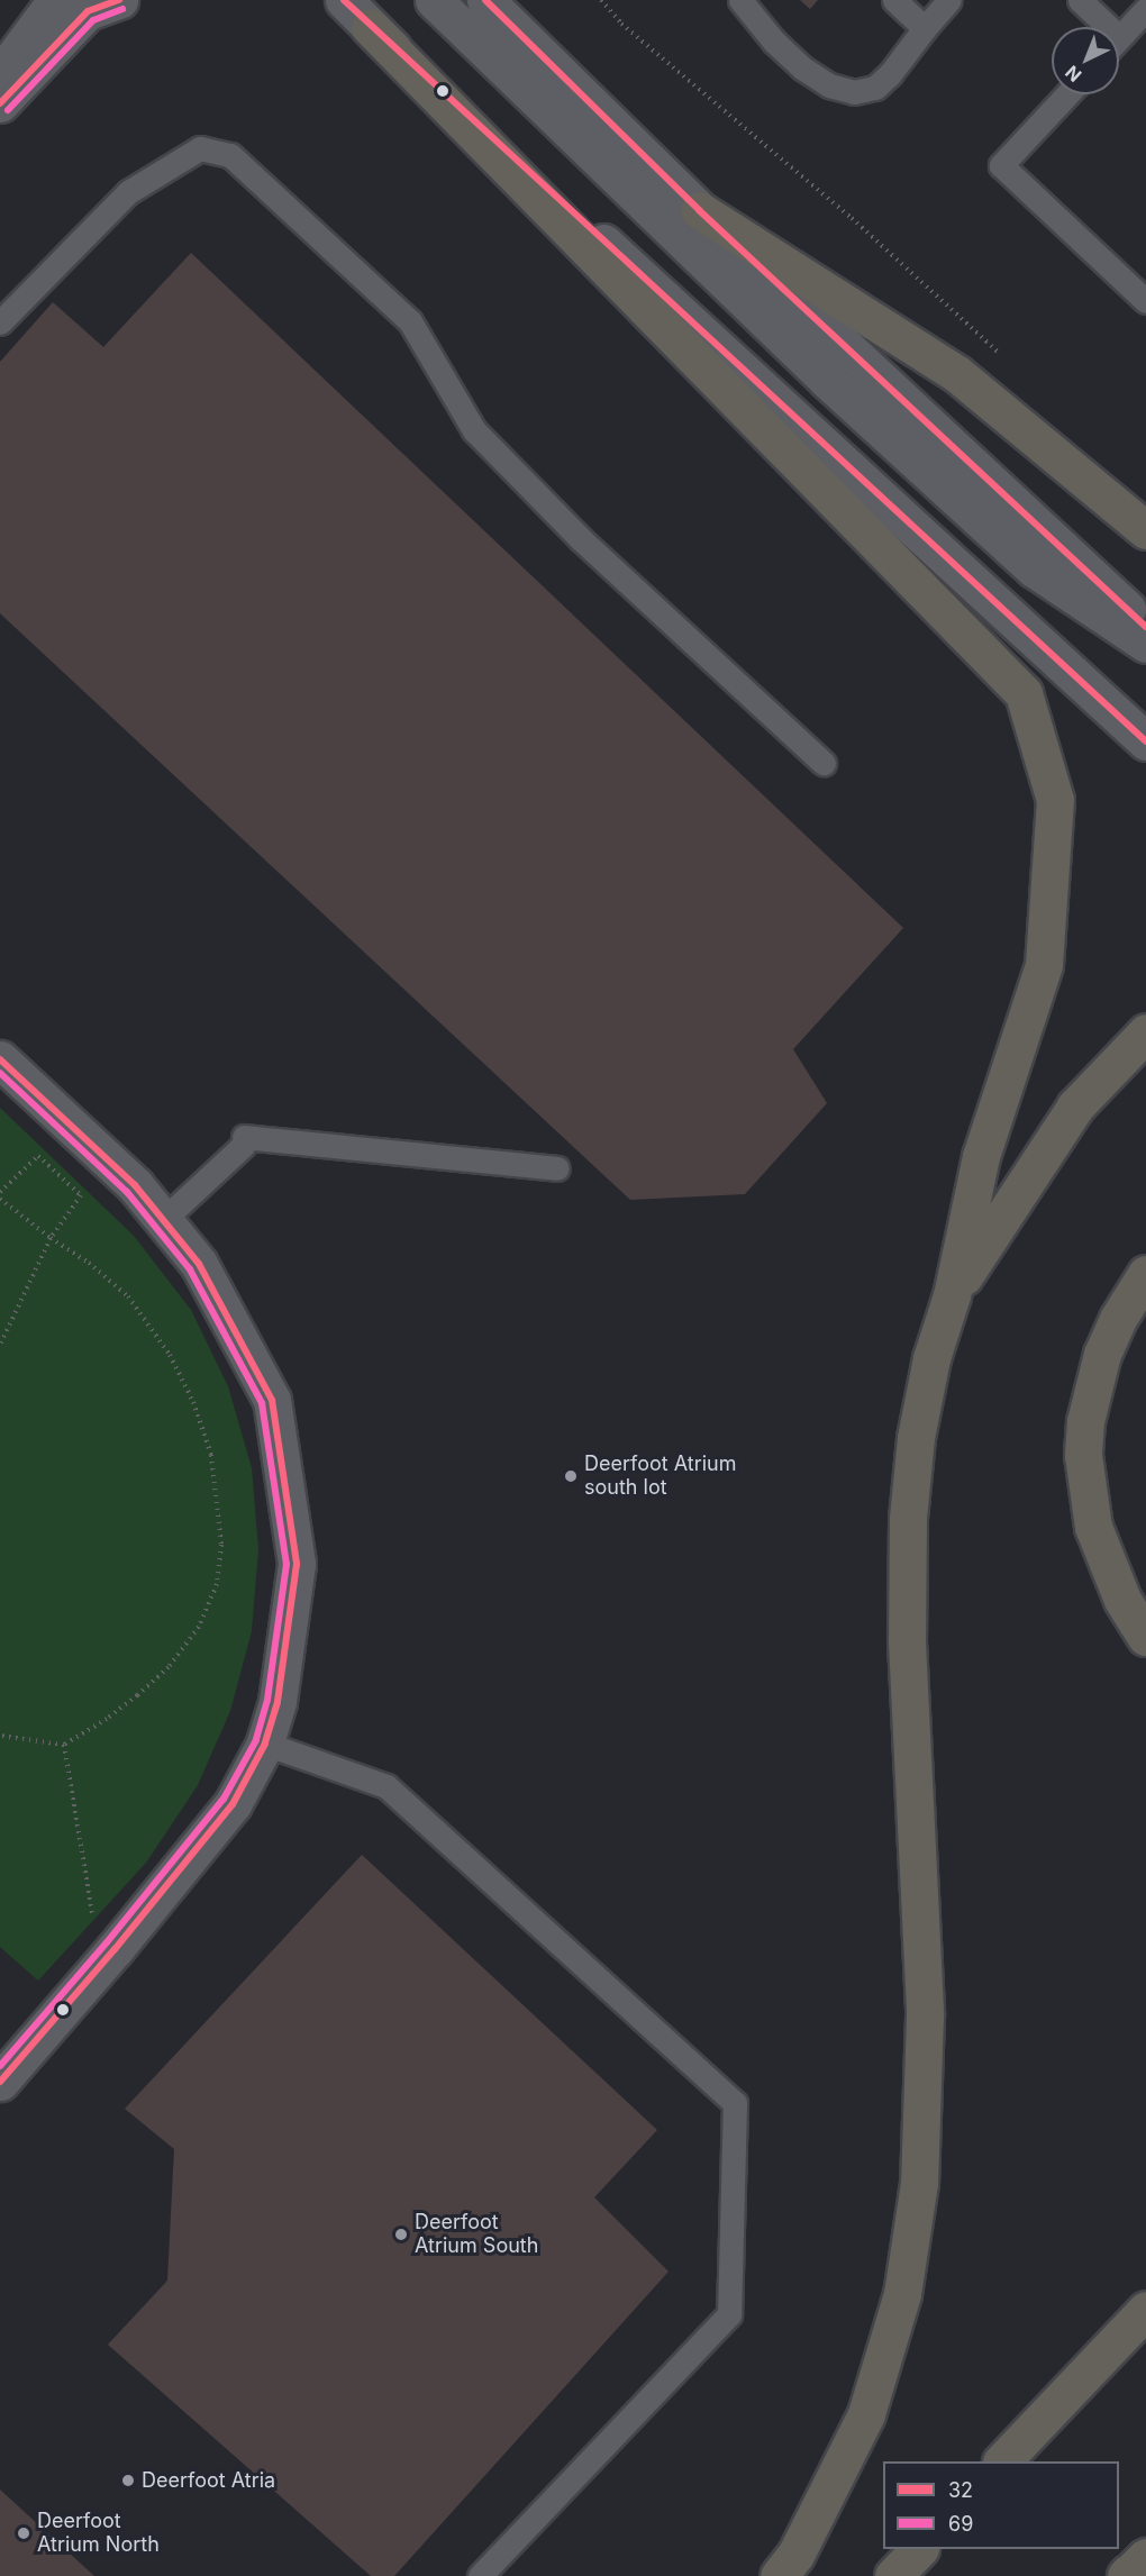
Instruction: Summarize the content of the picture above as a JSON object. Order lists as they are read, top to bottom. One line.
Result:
{"places":["Deerfoot Atrium south lot","Deerfoot Atrium South","Deerfoot Atria","Deerfoot Atrium North"],"lines":["transit line 32","transit line 69"],"legend":["32","69"],"north":"bottom left"}
